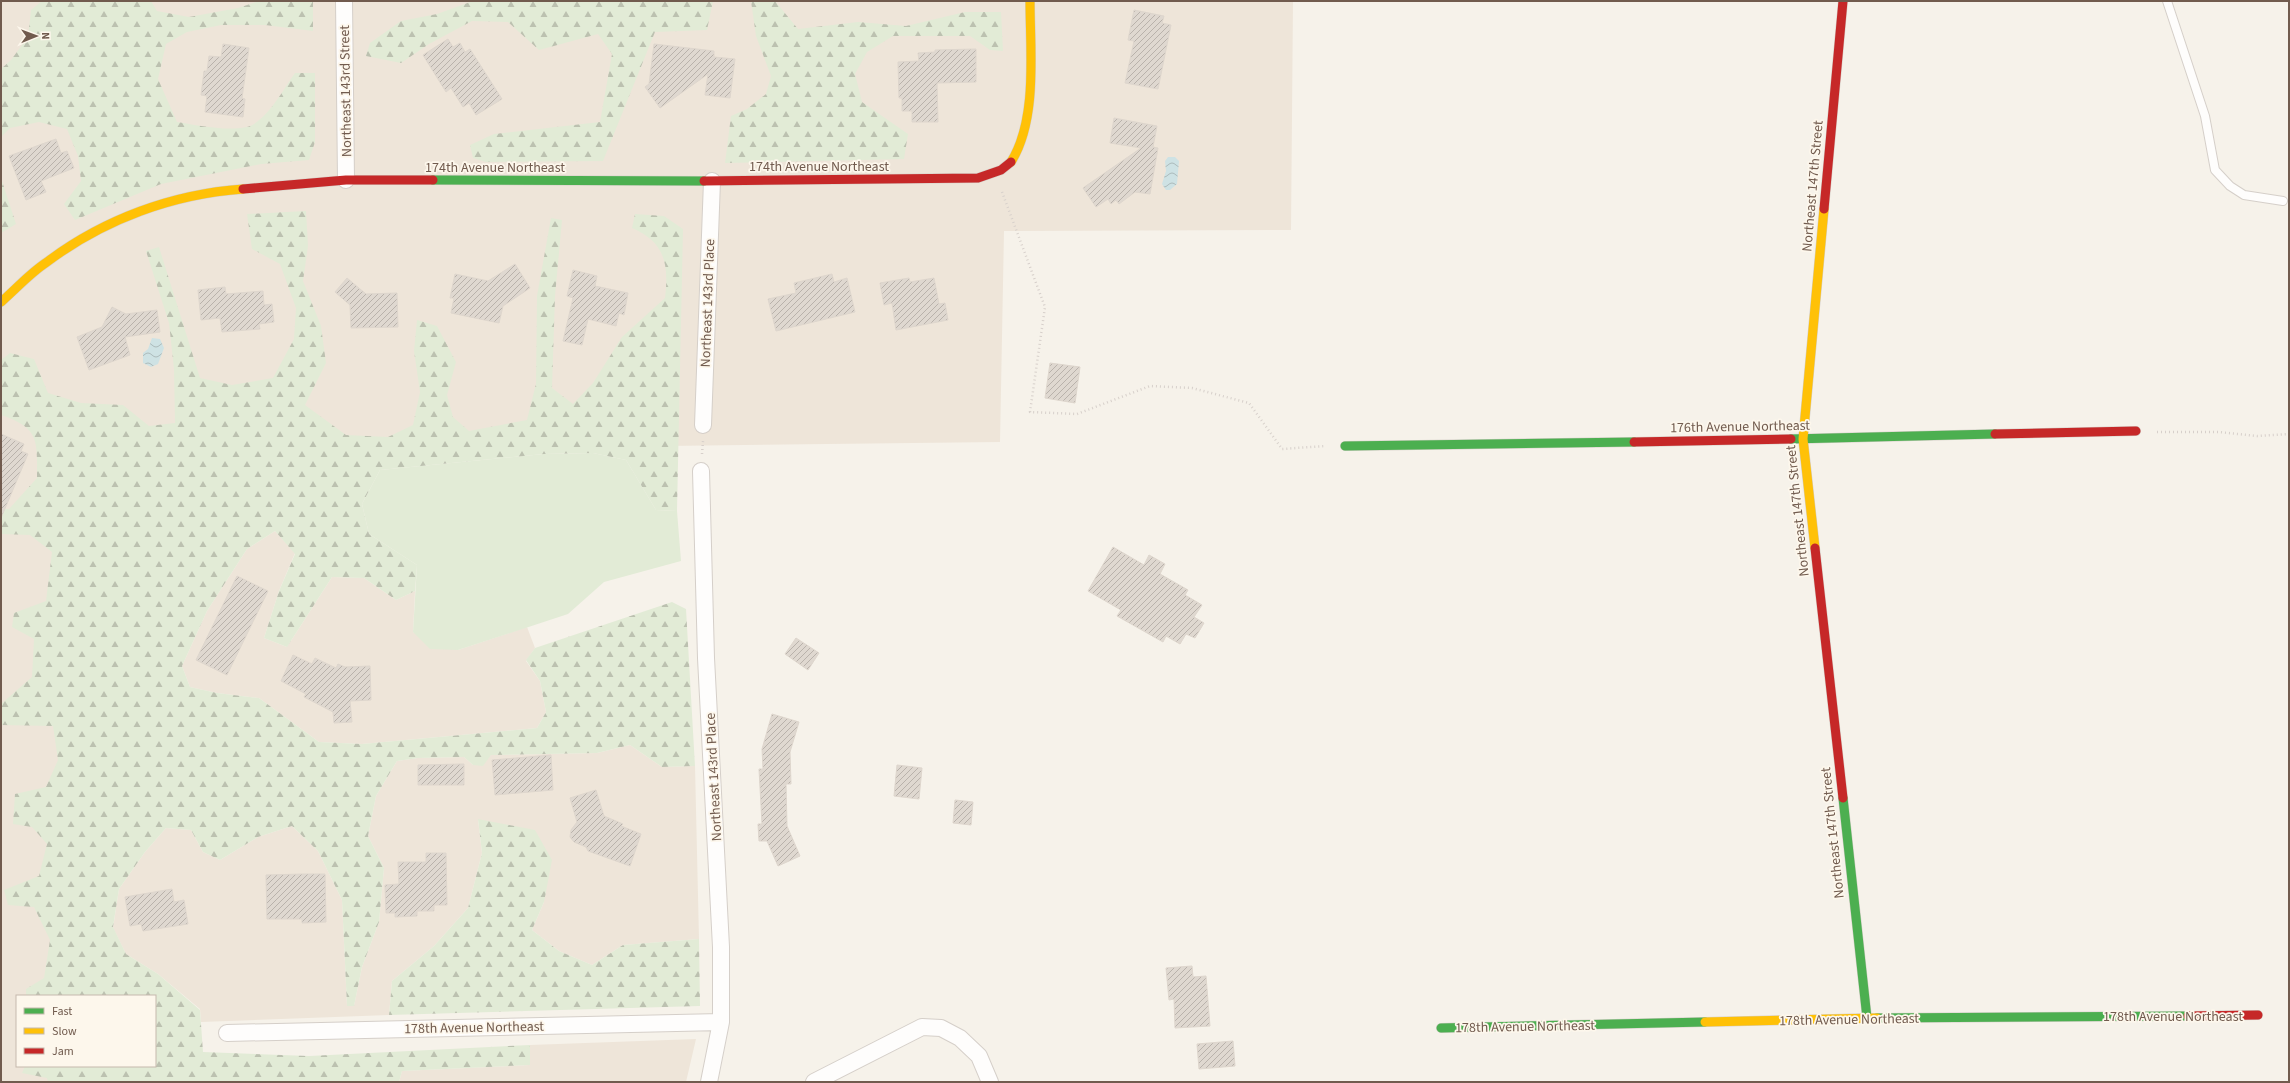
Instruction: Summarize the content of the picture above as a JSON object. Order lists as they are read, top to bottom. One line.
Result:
{"streets":{"street":["Northeast 143rd Street","174th Avenue Northeast","Northeast 147th Street","Northeast 143rd Place","176th Avenue Northeast","178th Avenue Northeast"]},"crossings":[["Northeast 143rd Street","174th Avenue Northeast"],["174th Avenue Northeast","Northeast 143rd Place"],["Northeast 147th Street","176th Avenue Northeast"],["Northeast 147th Street","178th Avenue Northeast"],["Northeast 143rd Place","178th Avenue Northeast"]],"legend":["Fast","Slow","Jam"],"north":"right"}
